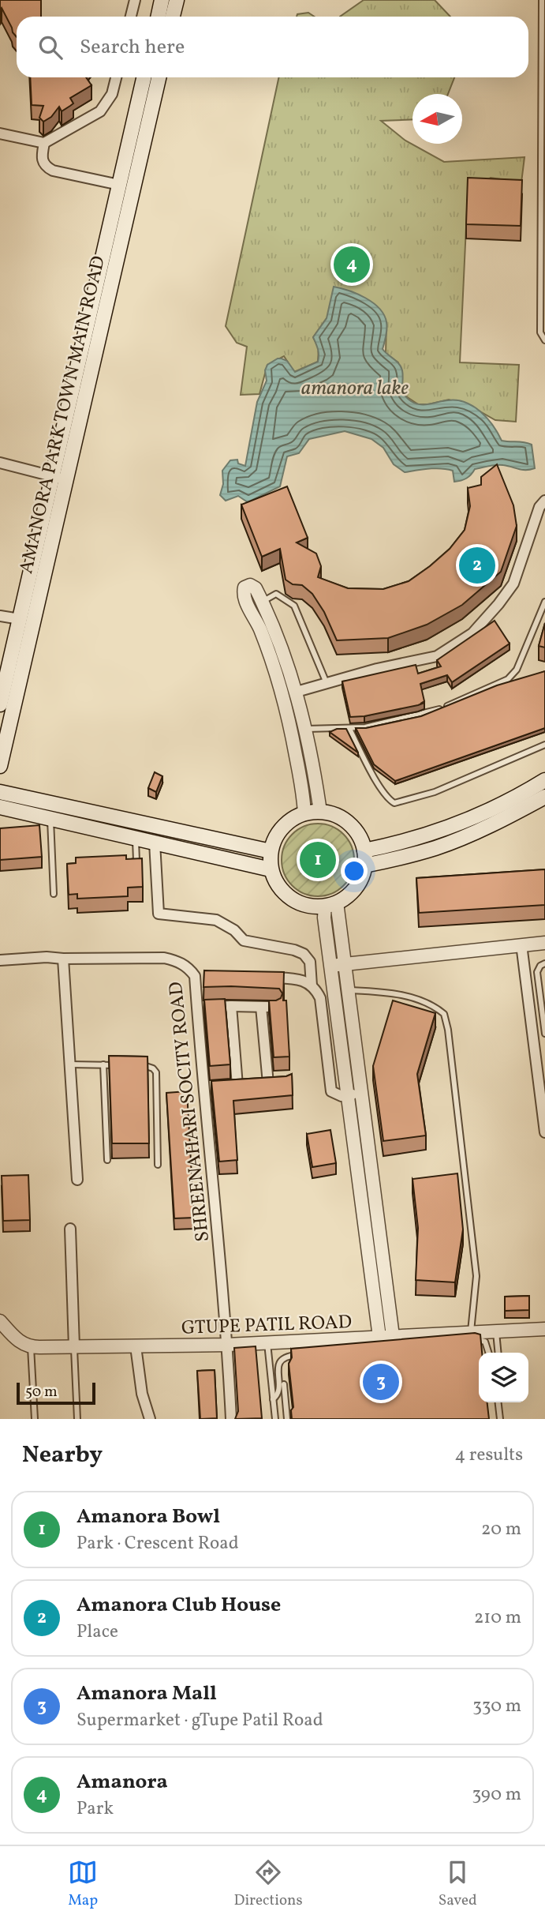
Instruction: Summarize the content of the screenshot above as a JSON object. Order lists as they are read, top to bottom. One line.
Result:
{"streets":{"main road":["AMANORA PARK TOWN MAIN ROAD"],"street":["SHREENAHARI SOCITY ROAD","GTUPE PATIL ROAD"]},"crossings":[["SHREENAHARI SOCITY ROAD","GTUPE PATIL ROAD"]],"water":["amanora lake"],"scale_bar":"50 m","north":"left","page":{"search":"Search here","pins":["4","2","1","3"],"scale":"50 m","heading":["Nearby","4 results"],"list":[{"mark":"1","name":"Amanora Bowl","note":"Park · Crescent Road","value":"20 m"},{"mark":"2","name":"Amanora Club House","note":"Place","value":"210 m"},{"mark":"3","name":"Amanora Mall","note":"Supermarket · gTupe Patil Road","value":"330 m"},{"mark":"4","name":"Amanora","note":"Park","value":"390 m"}],"nav":["Map","Directions","Saved"]}}
